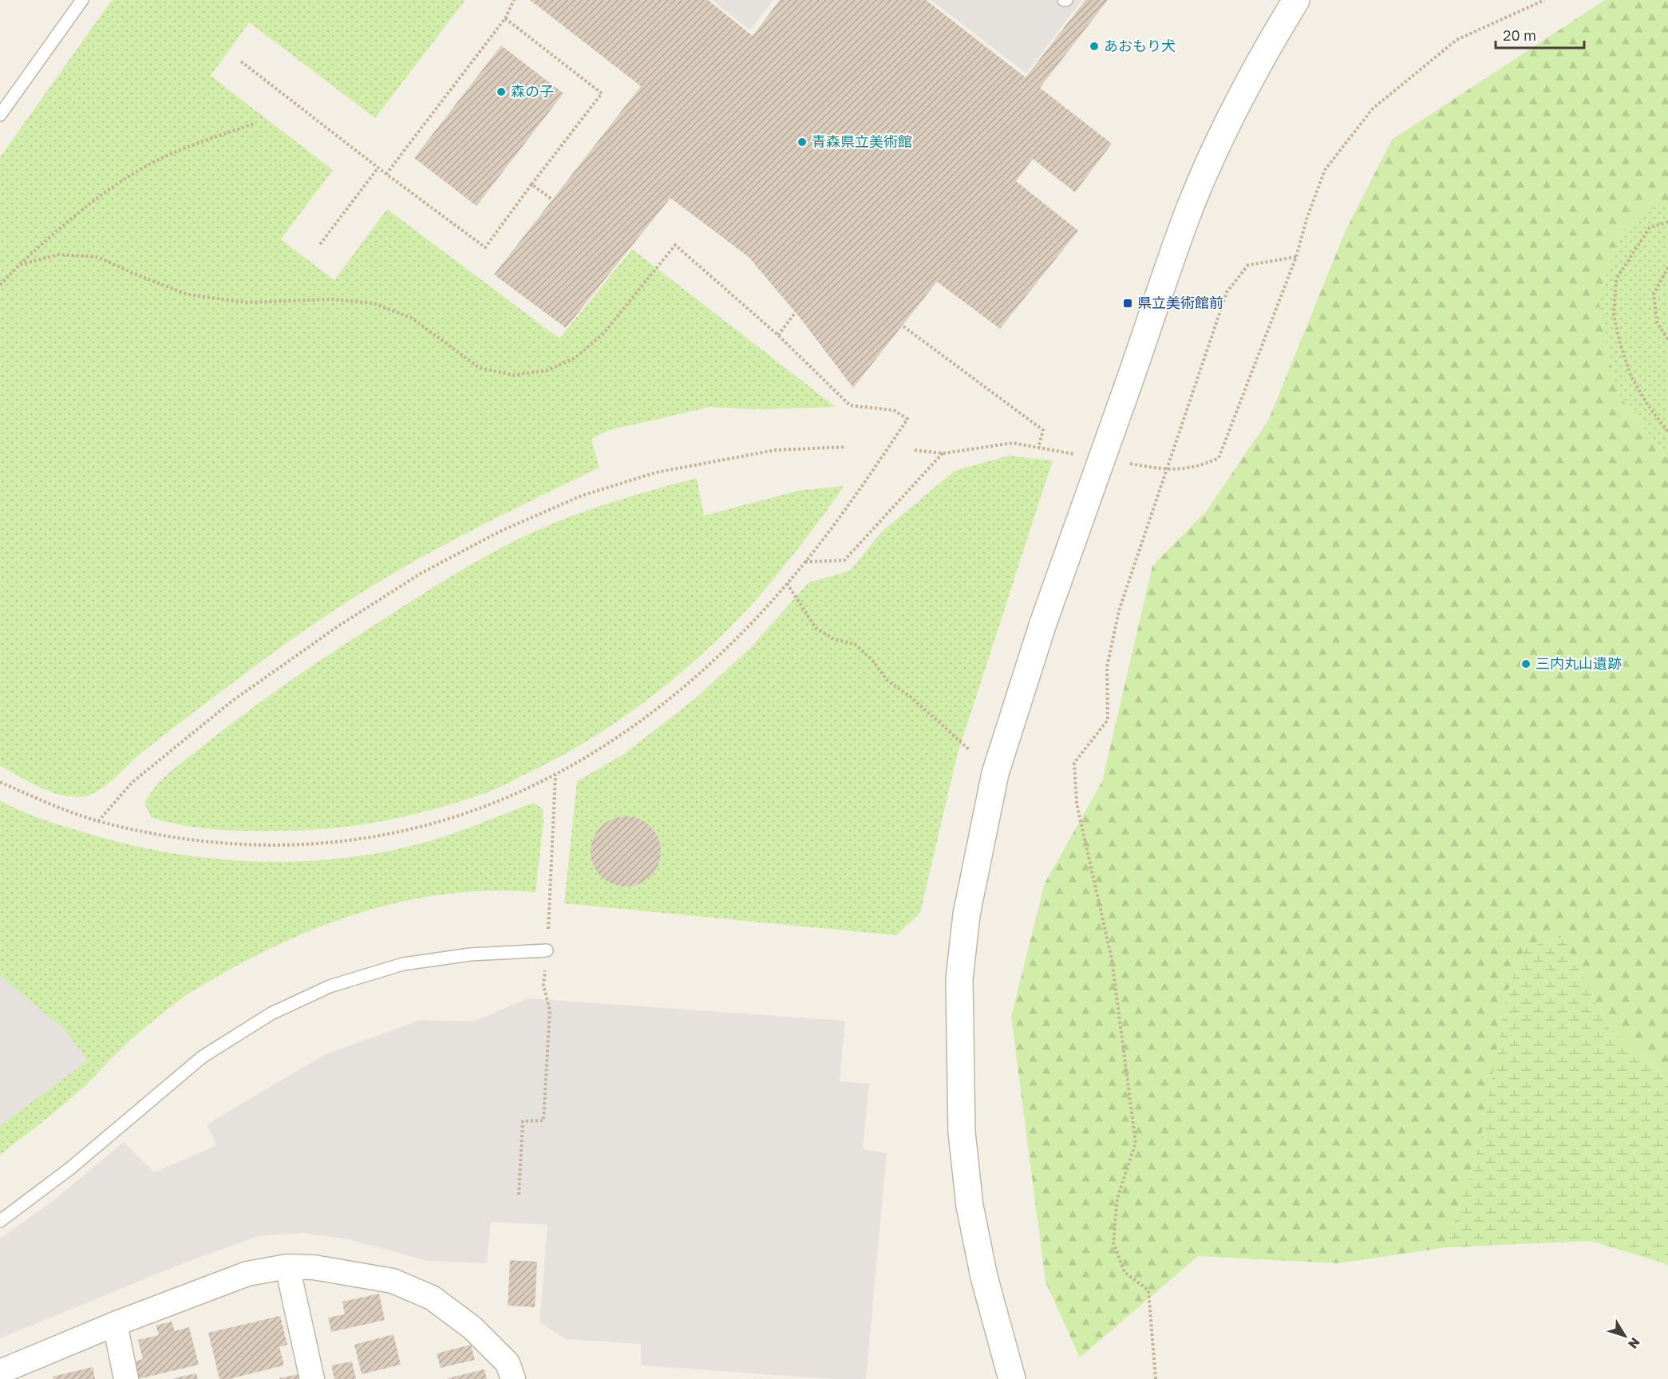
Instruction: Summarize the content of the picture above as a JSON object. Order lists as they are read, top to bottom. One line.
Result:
{"places":{"other":["あおもり犬","森の子","青森県立美術館","三内丸山遺跡"],"transit":["県立美術館前"]},"scale_bar":"20 m","north":"bottom right"}
